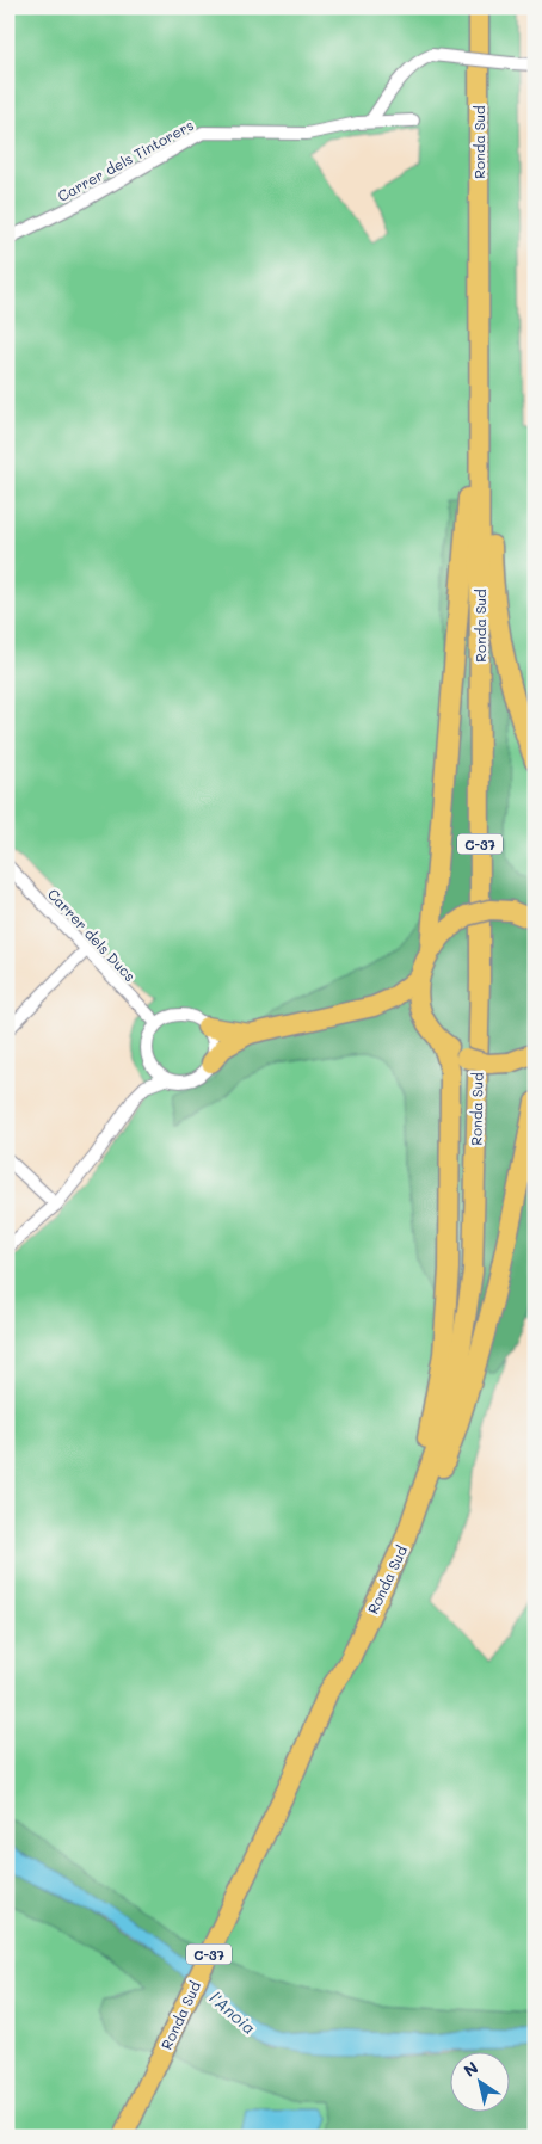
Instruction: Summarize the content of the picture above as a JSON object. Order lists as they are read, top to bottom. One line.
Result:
{"streets":{"highway":["Ronda Sud","C-37"],"street":["Carrer dels Tintorers","Carrer dels Ducs"]},"water":["l'Anoia"],"north":"top left"}
